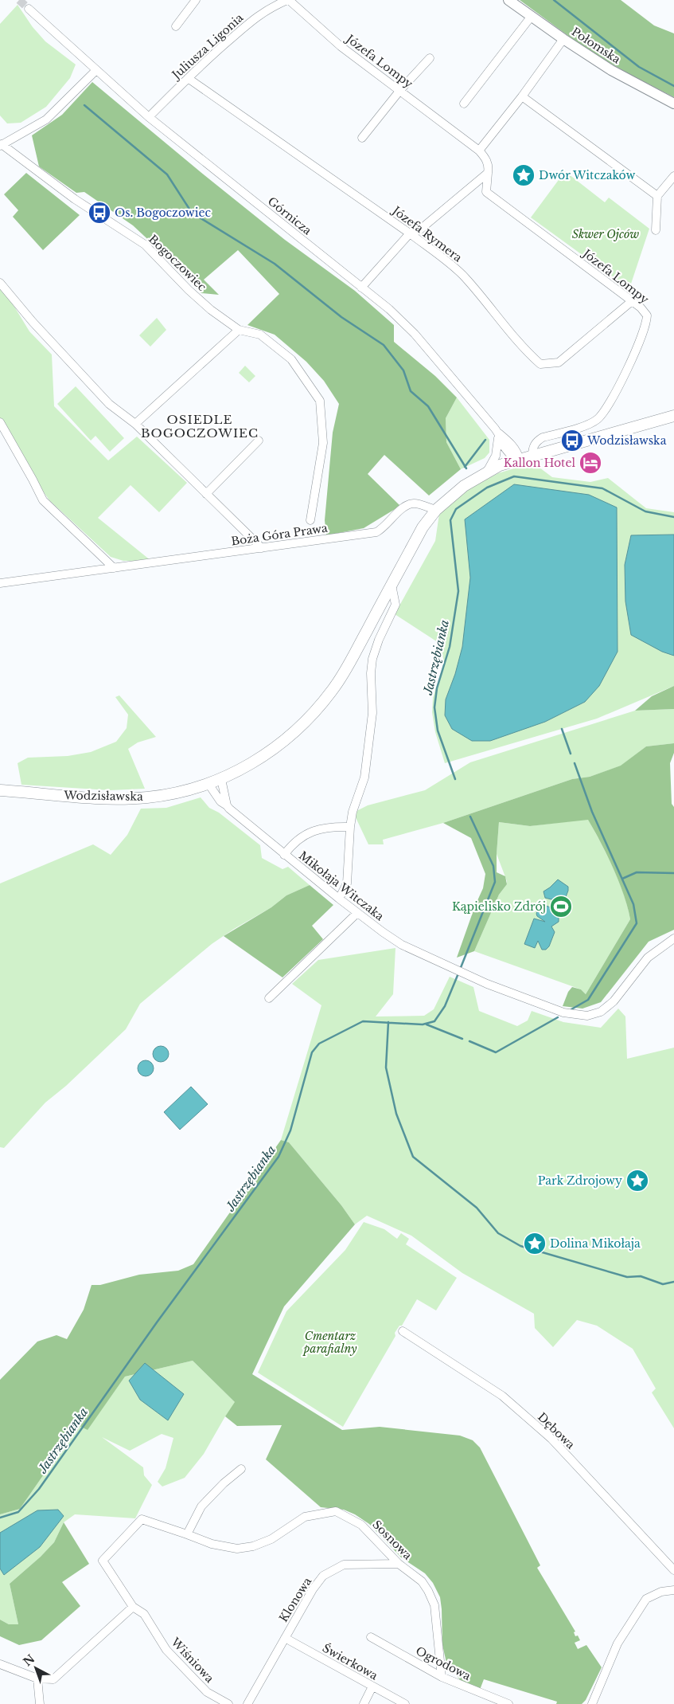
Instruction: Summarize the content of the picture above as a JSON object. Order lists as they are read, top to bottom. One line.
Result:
{"streets":{"main road":["Wodzisławska"],"street":["Połomska","Juliusza Ligonia","Józefa Lompy","Górnicza","Józefa Rymera","Bogoczowiec","Boża Góra Prawa","Mikołaja Witczaka","Dębowa","Sosnowa","Klonowa","Wiśniowa","Świerkowa","Ogrodowa"]},"crossings":[["Juliusza Ligonia","Józefa Lompy"],["Juliusza Ligonia","Górnicza"],["Juliusza Ligonia","Józefa Rymera"],["Józefa Lompy","Józefa Rymera"],["Józefa Lompy","Wodzisławska"],["Górnicza","Bogoczowiec"],["Górnicza","Wodzisławska"],["Boża Góra Prawa","Wodzisławska"],["Wodzisławska","Mikołaja Witczaka"],["Sosnowa","Klonowa"],["Sosnowa","Wiśniowa"],["Sosnowa","Ogrodowa"],["Klonowa","Świerkowa"]],"districts":["OSIEDLE BOGOCZOWIEC"],"water":["Jastrzębianka"],"parks":["Skwer Ojców","Cmentarz parafialny"],"places":{"place":["Dwór Witczaków","Park Zdrojowy","Dolina Mikołaja"],"bus stop":["Os. Bogoczowiec","Wodzisławska"],"hotel":["Kallon Hotel"],"sports":["Kąpielisko Zdrój"]},"north":"top left"}
